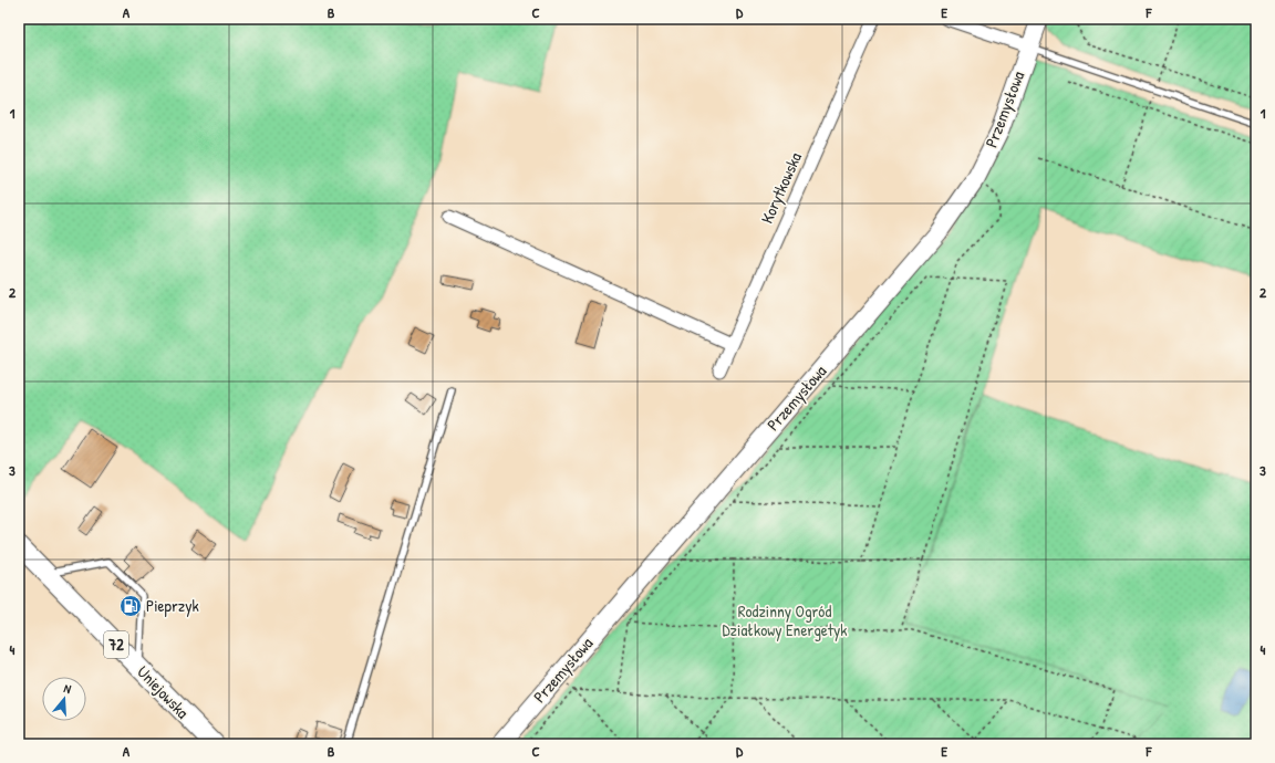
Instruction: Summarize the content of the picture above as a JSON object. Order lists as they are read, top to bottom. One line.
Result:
{"streets":{"main road":["Przemysłowa","72","Uniejowska"],"street":["Korytkowska"]},"parks":["Rodzinny Ogród Działkowy Energetyk"],"places":{"fuel station":["Pieprzyk"]},"north":"top","grid":{"columns":["A","B","C","D","E","F"],"rows":["1","2","3","4"]}}
